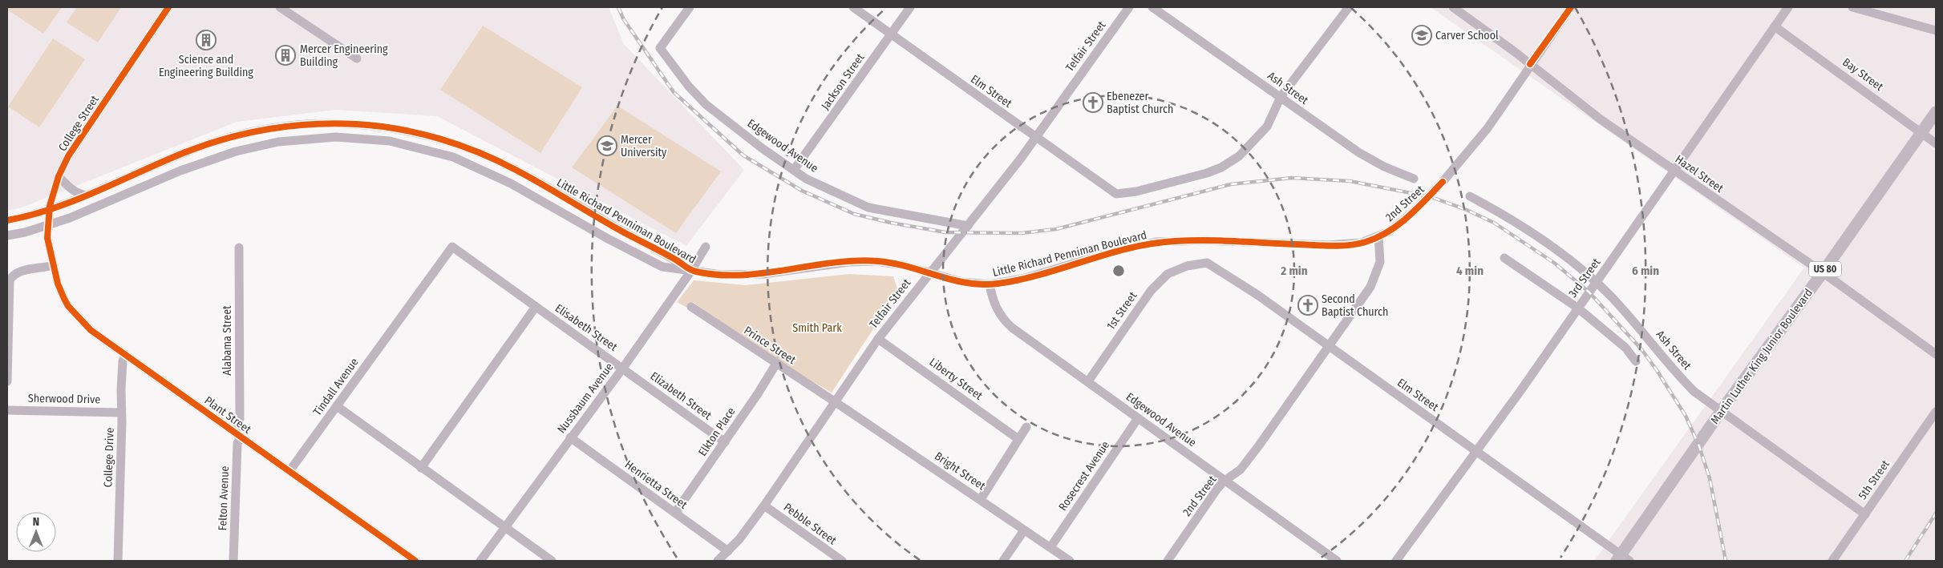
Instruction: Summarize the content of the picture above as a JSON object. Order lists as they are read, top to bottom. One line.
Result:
{"streets":{"main road":["US 80","Martin Luther King Junior Boulevard"],"street":["Telfair Street","Bay Street","Jackson Street","Ash Street","Elm Street","College Street","Edgewood Avenue","Hazel Street","2nd Street","Little Richard Penniman Boulevard","3rd Street","1st Street","Elisabeth Street","Alabama Street","Prince Street","Liberty Street","Tindall Avenue","Elizabeth Street","Nussbaum Avenue","Sherwood Drive","Plant Street","Elkton Place","College Drive","Bright Street","Rosecrest Avenue","5th Street","Henrietta Street","Felton Avenue","Pebble Street"]},"crossings":[["Telfair Street","Elm Street"],["Telfair Street","Edgewood Avenue"],["Telfair Street","Little Richard Penniman Boulevard"],["Telfair Street","Prince Street"],["Telfair Street","Liberty Street"],["Telfair Street","Bright Street"],["Telfair Street","Henrietta Street"],["Telfair Street","Pebble Street"],["Bay Street","3rd Street"],["Bay Street","Martin Luther King Junior Boulevard"],["Jackson Street","Elm Street"],["Jackson Street","Edgewood Avenue"],["Ash Street","Elm Street"],["Ash Street","3rd Street"],["Ash Street","Martin Luther King Junior Boulevard"],["Ash Street","5th Street"],["Elm Street","2nd Street"],["Elm Street","3rd Street"],["Elm Street","1st Street"],["Elm Street","Martin Luther King Junior Boulevard"],["College Street","Little Richard Penniman Boulevard"],["College Street","Plant Street"],["Edgewood Avenue","2nd Street"],["Edgewood Avenue","Little Richard Penniman Boulevard"],["Edgewood Avenue","1st Street"],["Edgewood Avenue","Rosecrest Avenue"],["Hazel Street","2nd Street"],["Hazel Street","3rd Street"],["Hazel Street","Martin Luther King Junior Boulevard"],["2nd Street","Little Richard Penniman Boulevard"],["Little Richard Penniman Boulevard","Nussbaum Avenue"],["Elisabeth Street","Tindall Avenue"],["Elisabeth Street","Elizabeth Street"],["Elisabeth Street","Nussbaum Avenue"],["Alabama Street","Plant Street"],["Alabama Street","Felton Avenue"],["Prince Street","Elkton Place"],["Prince Street","Bright Street"],["Tindall Avenue","Plant Street"],["Elizabeth Street","Nussbaum Avenue"],["Elizabeth Street","Elkton Place"],["Nussbaum Avenue","Henrietta Street"],["Sherwood Drive","College Drive"],["Plant Street","College Drive"],["Plant Street","Felton Avenue"],["Elkton Place","Henrietta Street"],["Bright Street","Rosecrest Avenue"]],"parks":["Smith Park"],"places":{"school or university":["Carver School","Mercer University"],"building":["Science and Engineering Building","Mercer Engineering Building"],"church":["Ebenezer Baptist Church","Second Baptist Church"]},"north":"top","rings":["2 min","4 min","6 min"]}
